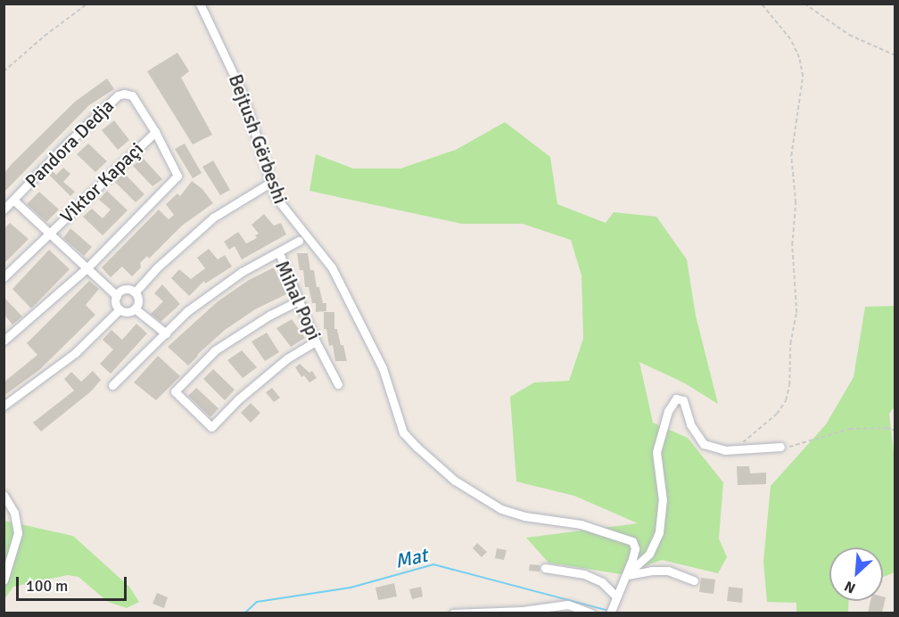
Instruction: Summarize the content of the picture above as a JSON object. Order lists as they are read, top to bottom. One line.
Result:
{"streets":{"street":["Bejtush Gërbeshi","Pandora Dedja","Viktor Kapaçi","Mihal Popi"]},"crossings":[["Pandora Dedja","Viktor Kapaçi"]],"water":["Mat"],"scale_bar":"100 m","north":"bottom left"}
